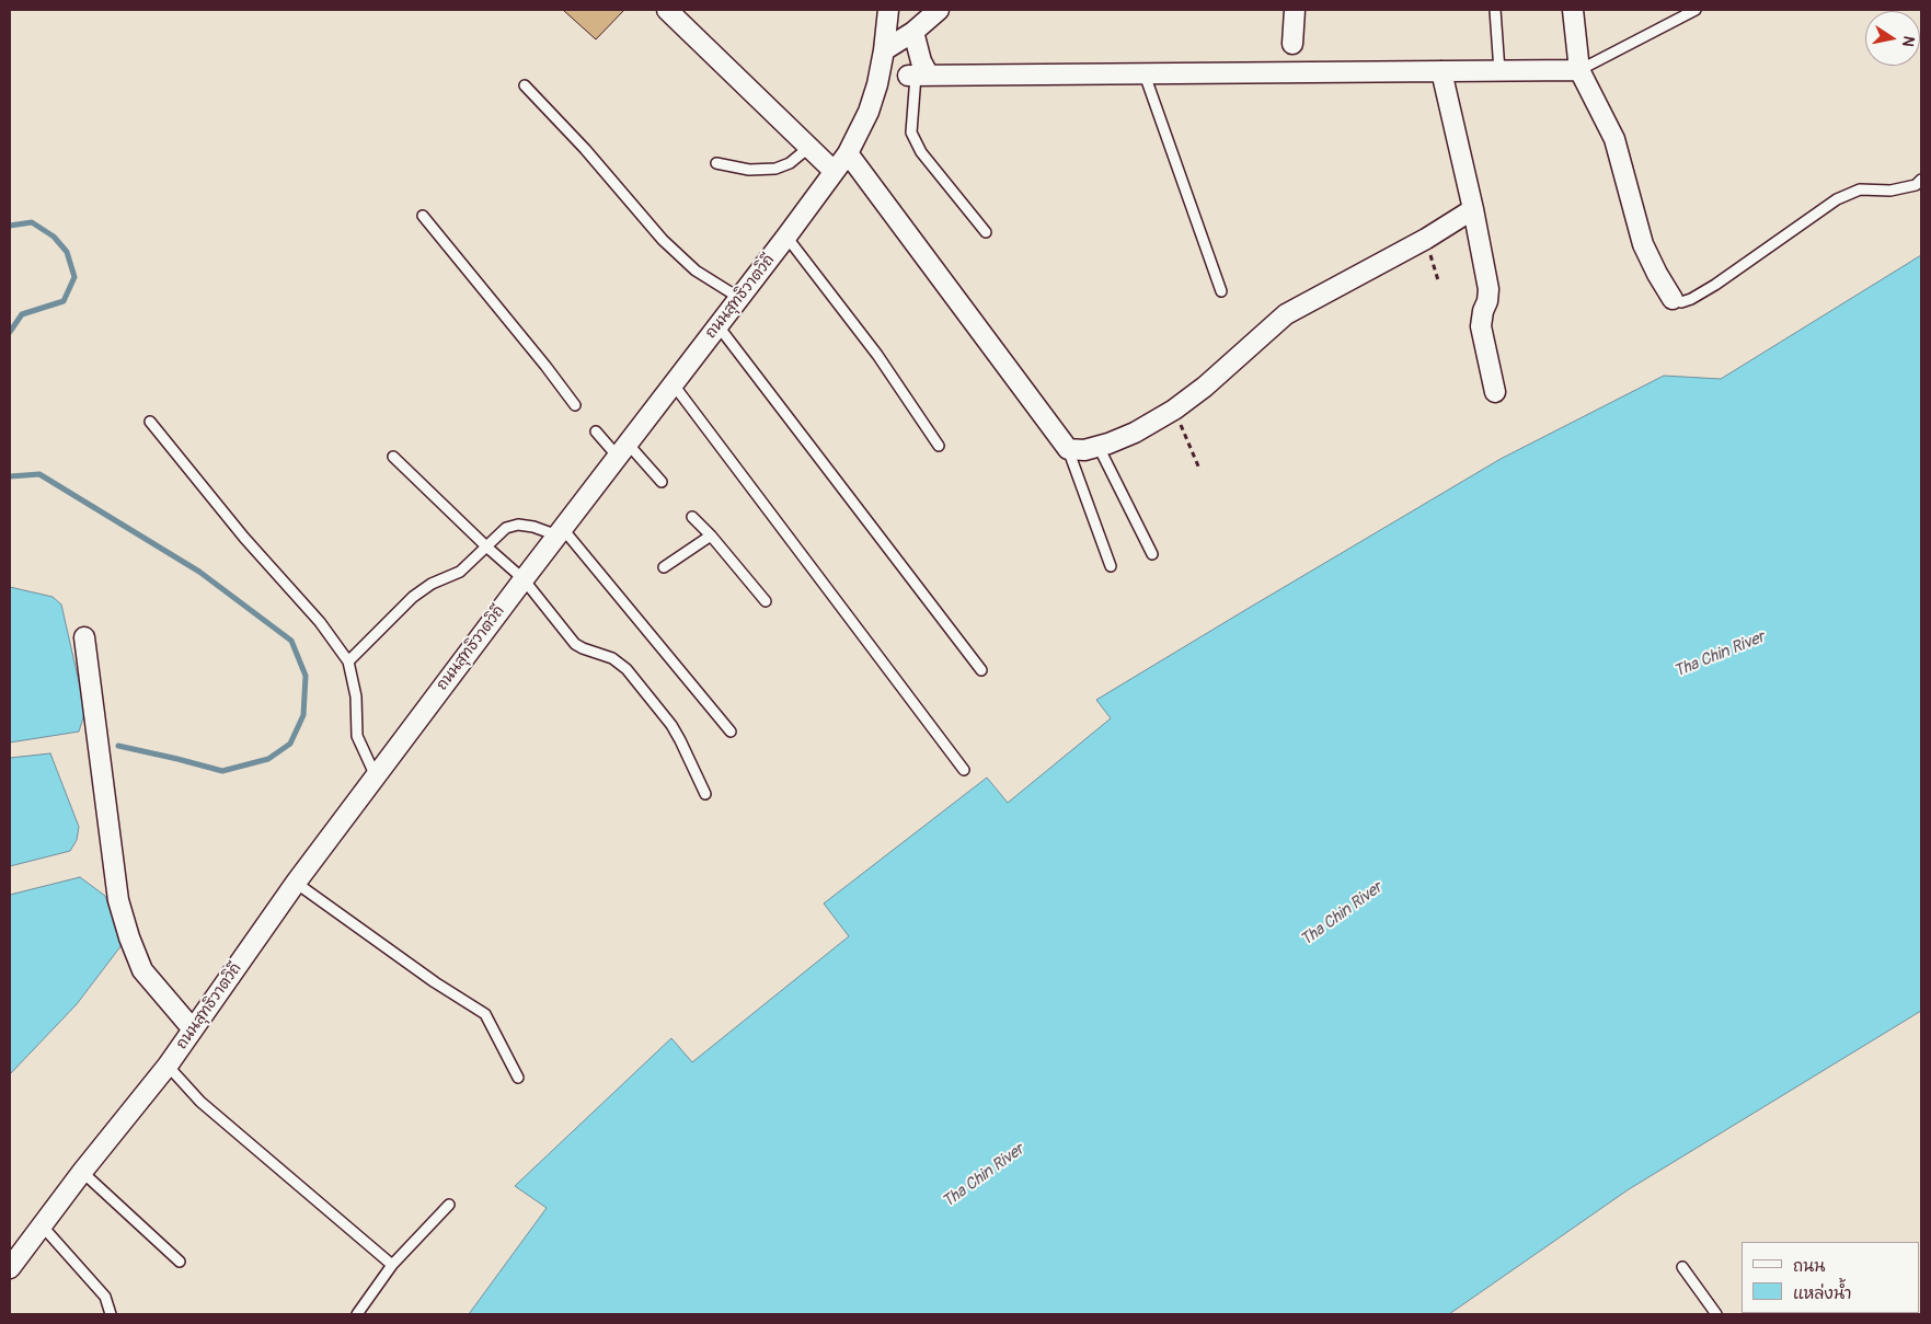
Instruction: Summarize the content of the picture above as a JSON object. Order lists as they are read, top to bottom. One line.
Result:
{"streets":{"street":["ถนนสุทธิวาตวิถี"]},"water":["Tha Chin River"],"legend":["ถนน","แหล่งน้ำ"],"north":"right"}
